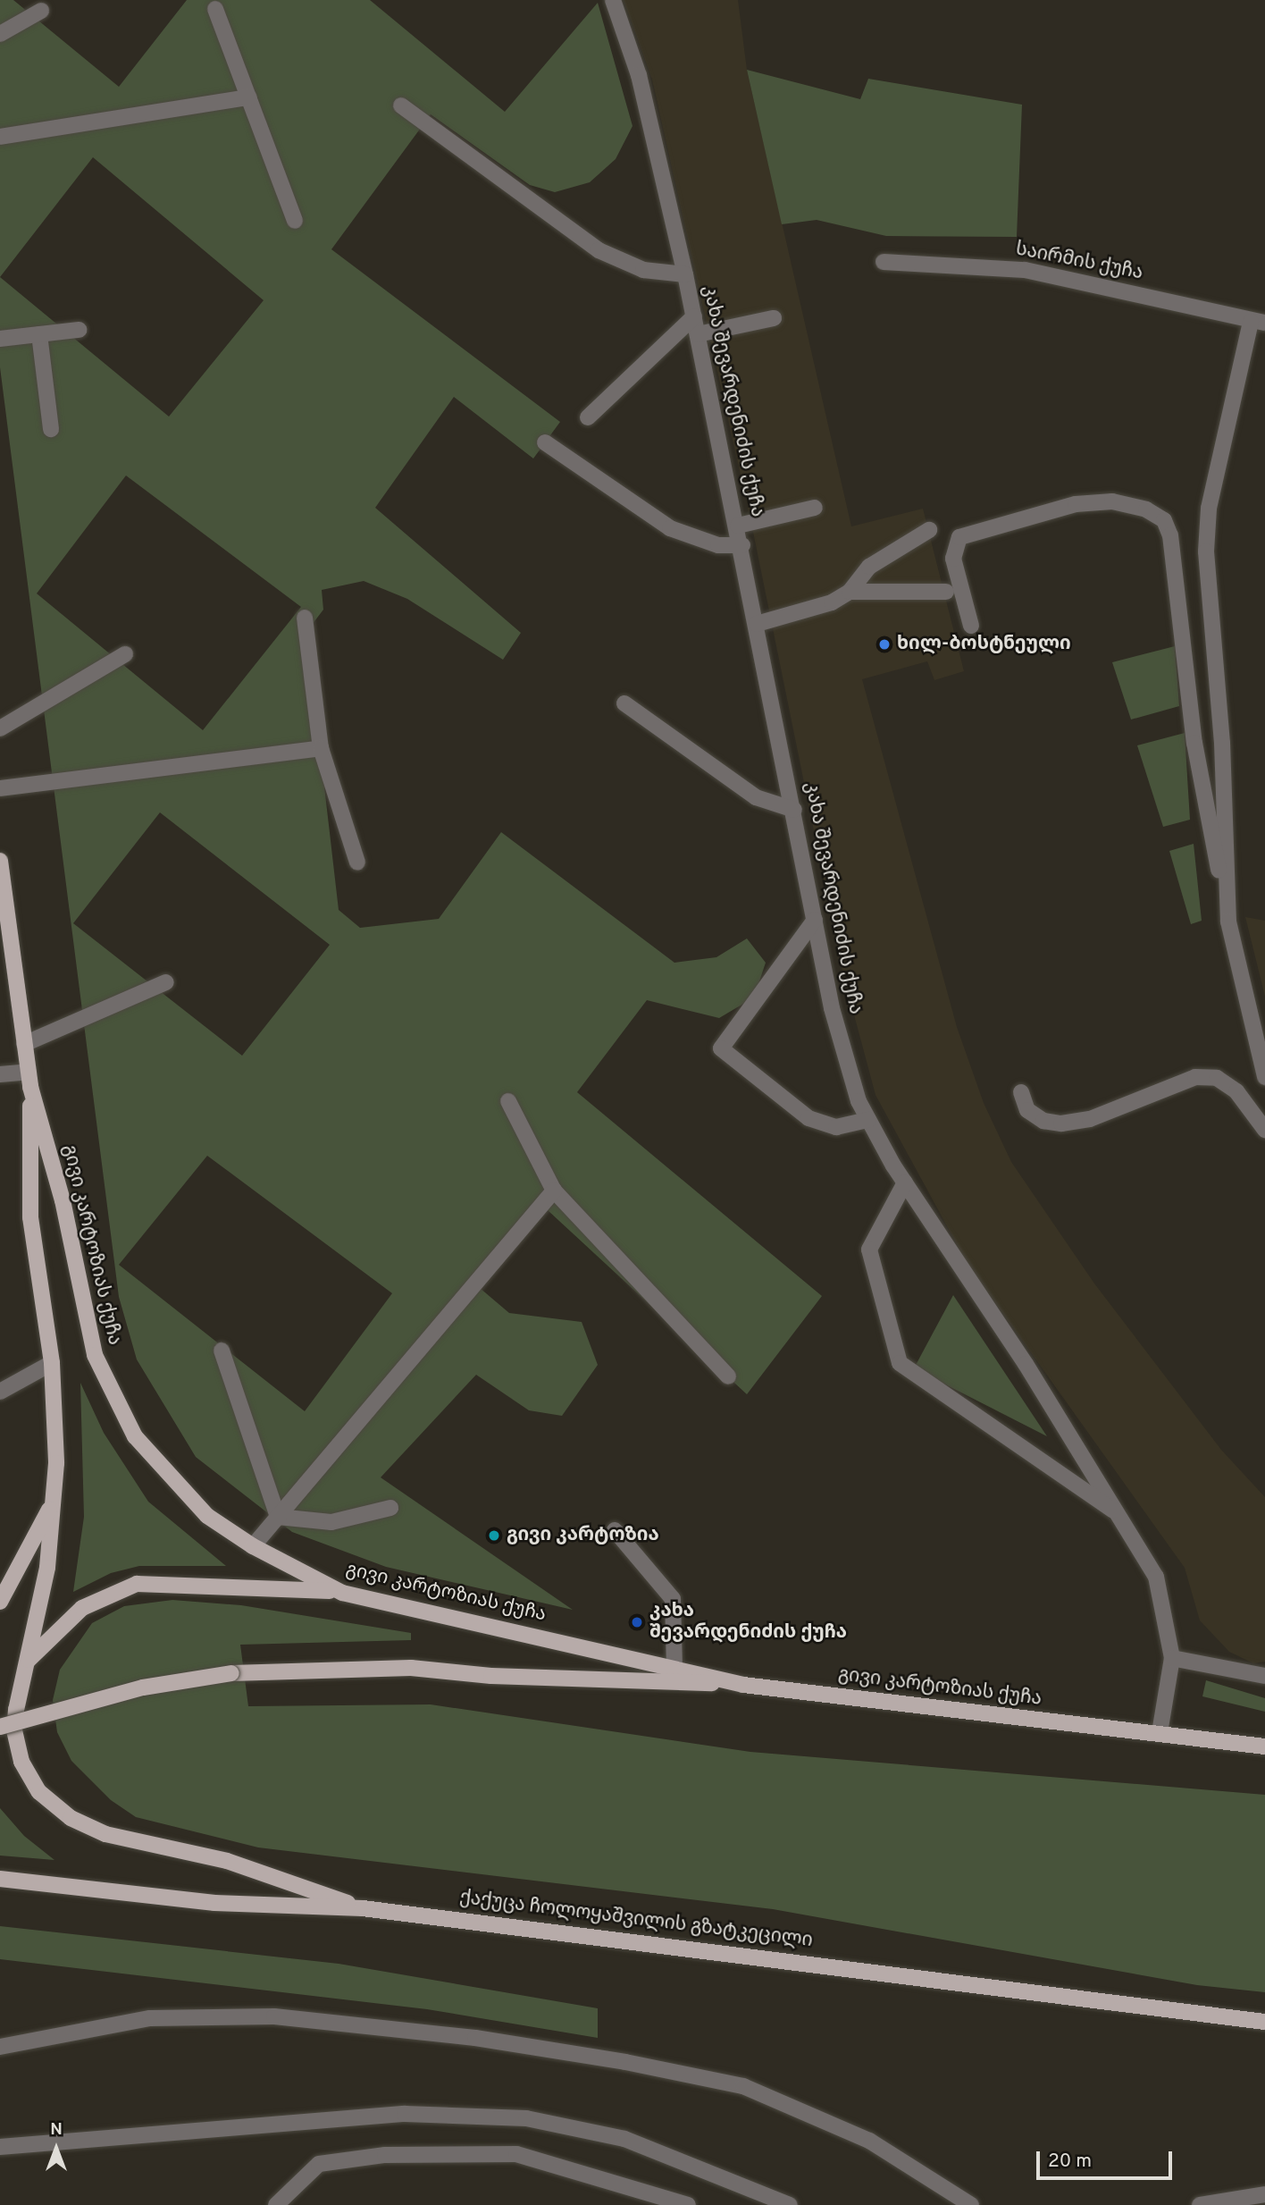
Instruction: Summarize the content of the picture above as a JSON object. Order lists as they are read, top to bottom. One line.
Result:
{"streets":{"main road":["გივი კარტოზიას ქუჩა","ქაქუცა ჩოლოყაშვილის გზატკეცილი"],"street":["საირმის ქუჩა","კახა შევარდენიძის ქუჩა"]},"crossings":[["კახა შევარდენიძის ქუჩა","გივი კარტოზიას ქუჩა"],["გივი კარტოზიას ქუჩა","ქაქუცა ჩოლოყაშვილის გზატკეცილი"]],"places":["ხილ-ბოსტნეული","გივი კარტოზია","კახა შევარდენიძის ქუჩა"],"scale_bar":"20 m","north":"top"}
